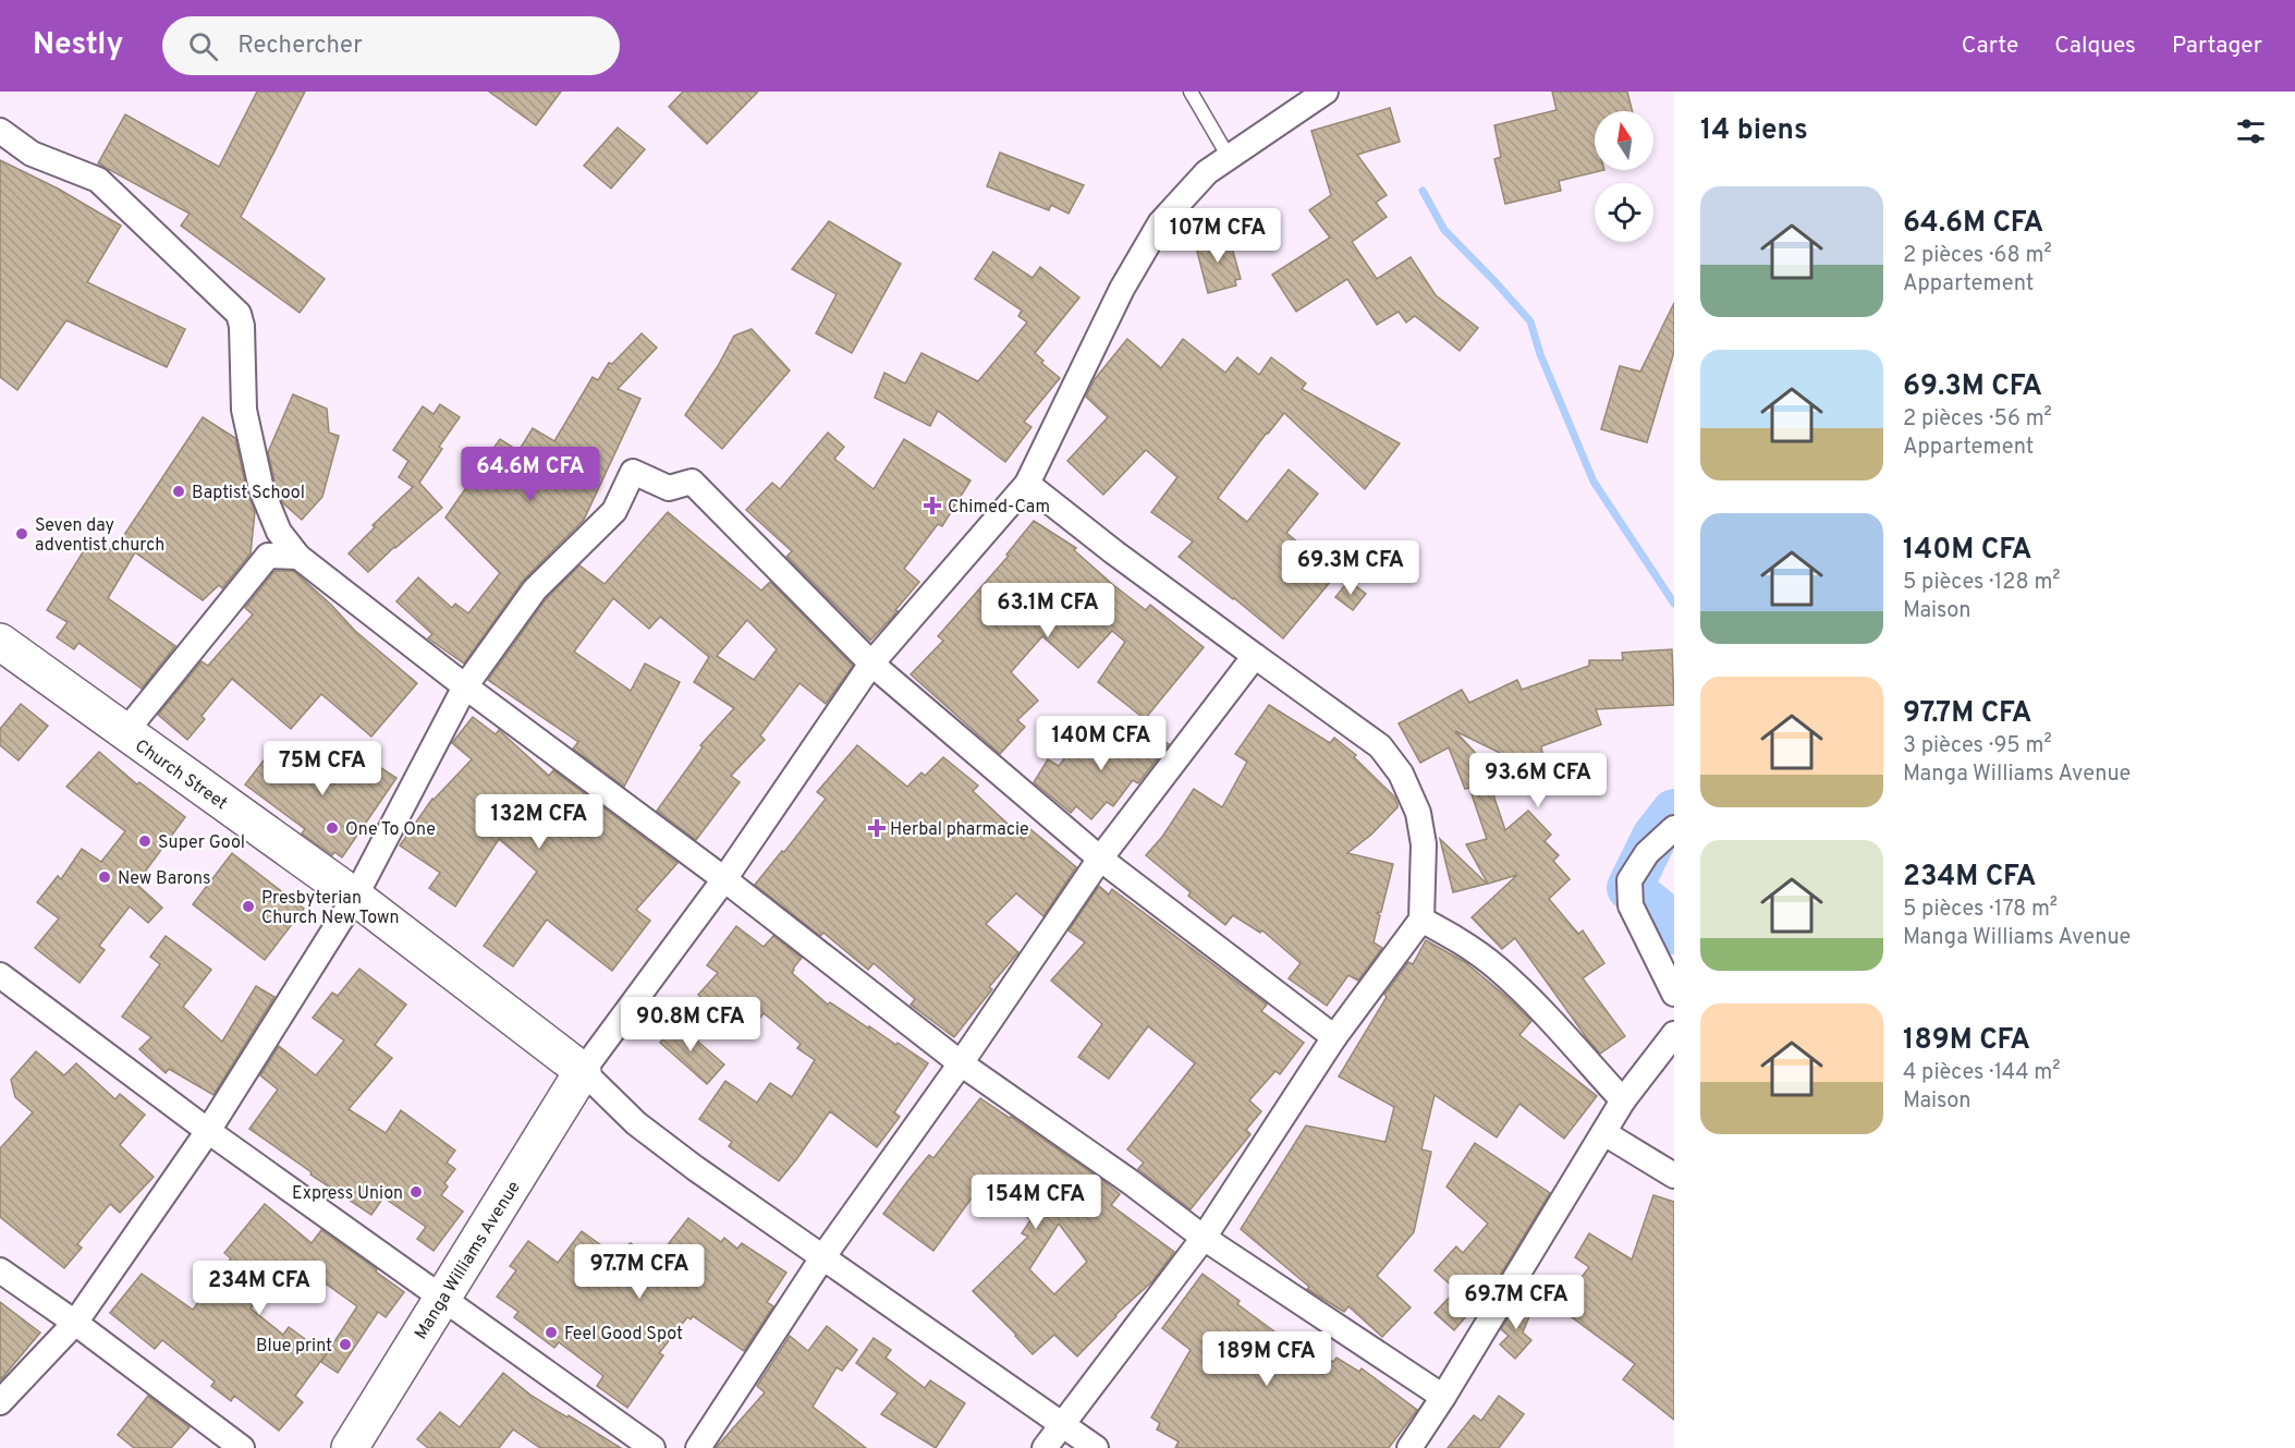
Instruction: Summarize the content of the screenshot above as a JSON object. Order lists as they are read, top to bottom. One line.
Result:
{"streets":{"main road":["Church Street","Manga Williams Avenue"]},"crossings":[["Church Street","Manga Williams Avenue"]],"places":{"other":["Baptist School","Seven day adventist church","One To One","Super Gool","New Barons","Presbyterian Church New Town","Express Union","Feel Good Spot","Blue print"],"health":["Chimed-Cam","Herbal pharmacie"]},"north":"top","page":{"header":"Nestly","search":"Rechercher","nav":["Carte","Calques","Partager"],"heading":"14 biens","list":[{"name":"64.6M CFA","note":"2 pièces · 68 m² · Appartement"},{"name":"69.3M CFA","note":"2 pièces · 56 m² · Appartement"},{"name":"140M CFA","note":"5 pièces · 128 m² · Maison"},{"name":"97.7M CFA","note":"3 pièces · 95 m² · Manga Williams Avenue"},{"name":"234M CFA","note":"5 pièces · 178 m² · Manga Williams Avenue"},{"name":"189M CFA","note":"4 pièces · 144 m² · Maison"}],"price":["107M CFA","64.6M CFA","69.3M CFA","63.1M CFA","140M CFA","75M CFA","93.6M CFA","132M CFA","90.8M CFA","154M CFA","97.7M CFA","234M CFA","69.7M CFA","189M CFA"]}}
